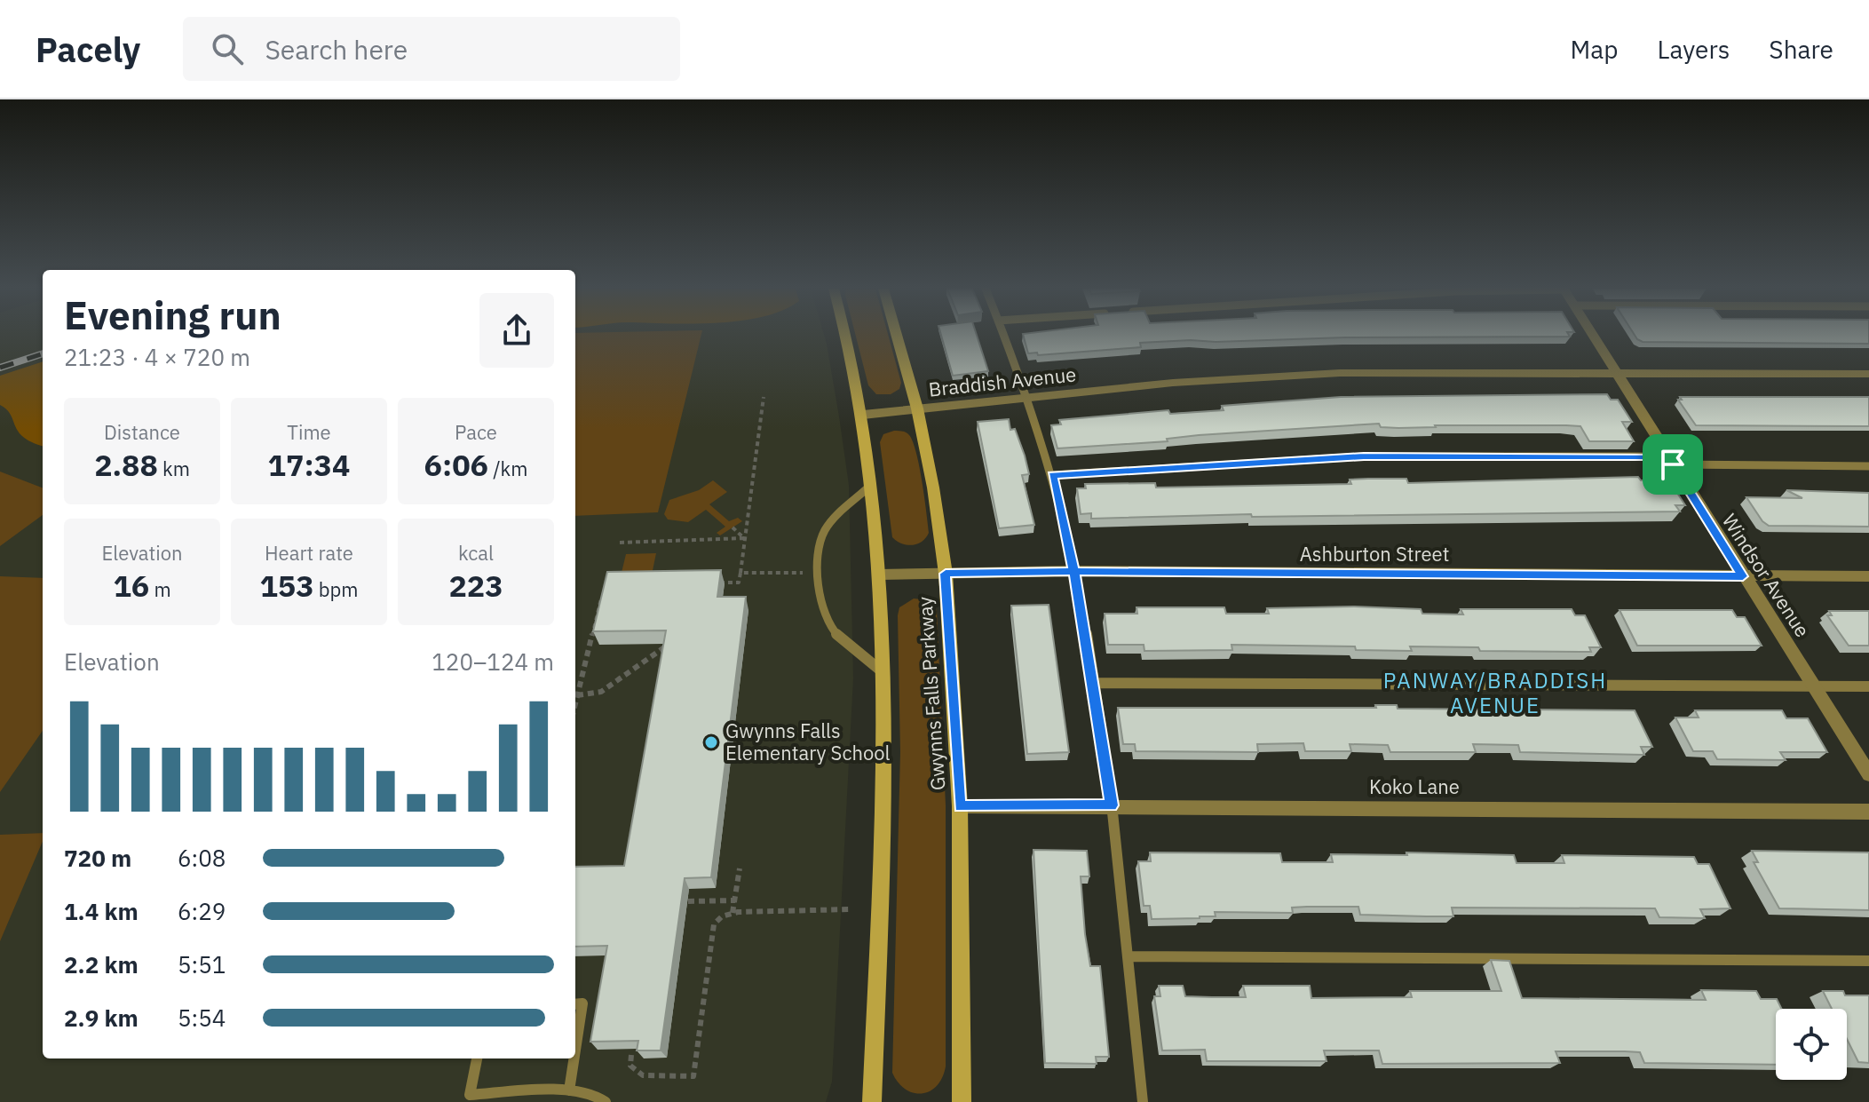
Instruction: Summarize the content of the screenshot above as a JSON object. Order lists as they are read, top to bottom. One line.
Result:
{"streets":{"main road":["Gwynns Falls Parkway"],"street":["Braddish Avenue","Ashburton Street","Windsor Avenue","Koko Lane"]},"crossings":[["Braddish Avenue","Windsor Avenue"],["Braddish Avenue","Gwynns Falls Parkway"],["Ashburton Street","Windsor Avenue"],["Ashburton Street","Gwynns Falls Parkway"],["Gwynns Falls Parkway","Koko Lane"]],"districts":["PANWAY/BRADDISH AVENUE"],"places":["Gwynns Falls Elementary School"],"page":{"header":"Pacely","search":"Search here","nav":["Map","Layers","Share"],"heading":["Evening run","21:23 · 4 × 720 m"],"stats":[["Distance","2.88 km"],["Time","17:34"],["Pace","6:06 /km"],["Elevation","16 m"],["Heart rate","153 bpm"],["kcal","223"]],"chart":["Elevation","120–124 m"],"list":[{"name":"720 m","note":"6:08"},{"name":"1.4 km","note":"6:29"},{"name":"2.2 km","note":"5:51"},{"name":"2.9 km","note":"5:54"}]}}
